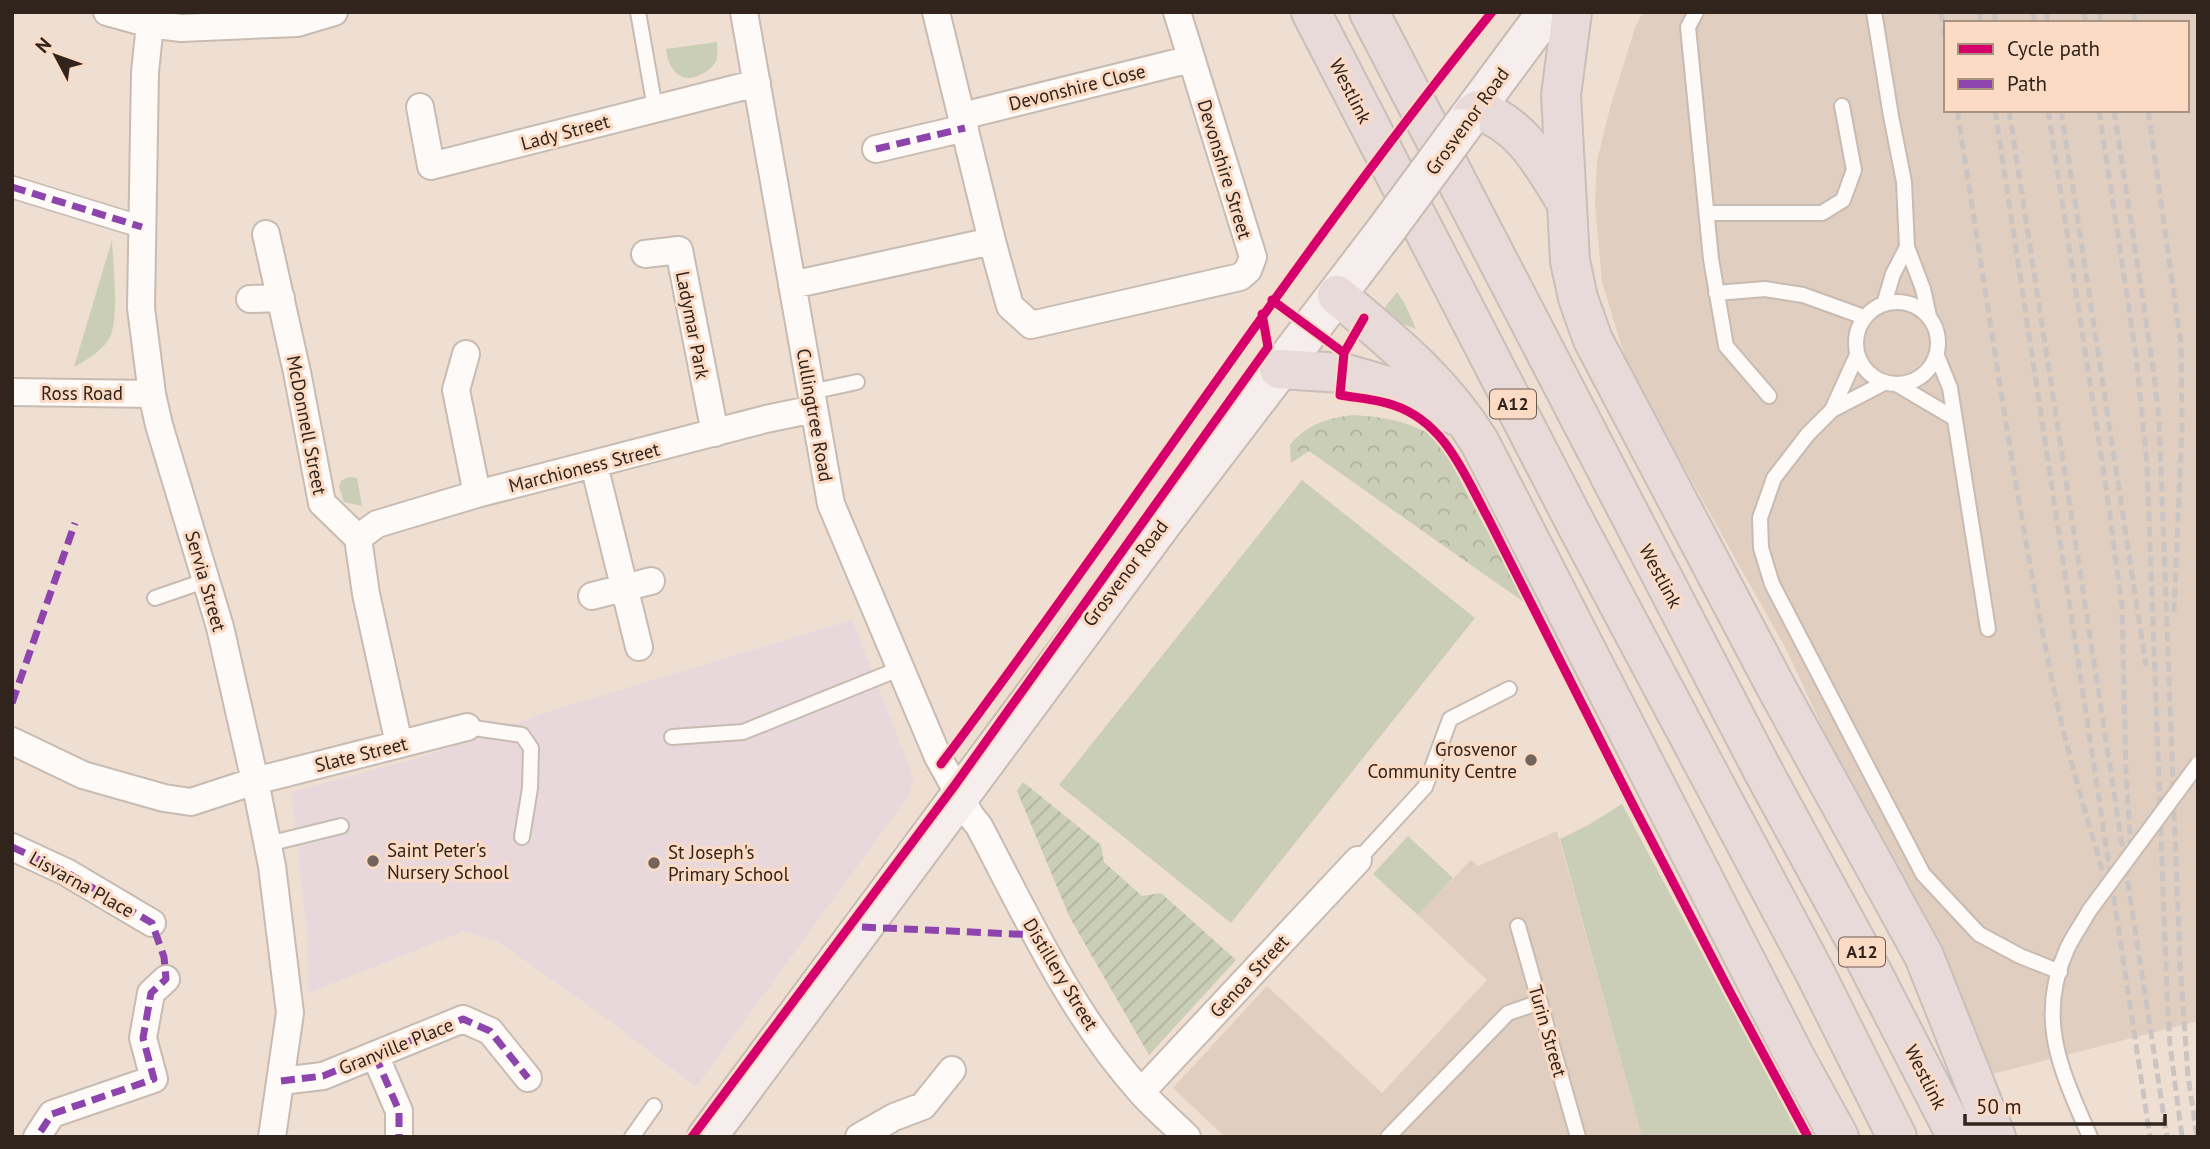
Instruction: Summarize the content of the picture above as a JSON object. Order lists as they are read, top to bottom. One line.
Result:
{"streets":{"highway":["Westlink","A12"],"main road":["Grosvenor Road"],"street":["Devonshire Close","Lady Street","Devonshire Street","Ladymar Park","Ross Road","Cullingtree Road","McDonnell Street","Marchioness Street","Servia Street","Slate Street","Lisvarna Place","Distillery Street","Genoa Street","Granville Place"],"lane":["Turin Street"]},"crossings":[["Devonshire Close","Devonshire Street"],["Grosvenor Road","Cullingtree Road"],["Grosvenor Road","Distillery Street"],["Lady Street","Cullingtree Road"],["Ladymar Park","Marchioness Street"],["Ross Road","Servia Street"],["Cullingtree Road","Marchioness Street"],["Cullingtree Road","Distillery Street"],["McDonnell Street","Marchioness Street"],["Servia Street","Slate Street"],["Servia Street","Granville Place"],["Distillery Street","Genoa Street"]],"places":["Grosvenor Community Centre","Saint Peter's Nursery School","St Joseph's Primary School"],"legend":["Cycle path","Path"],"scale_bar":"50 m","north":"top left"}
